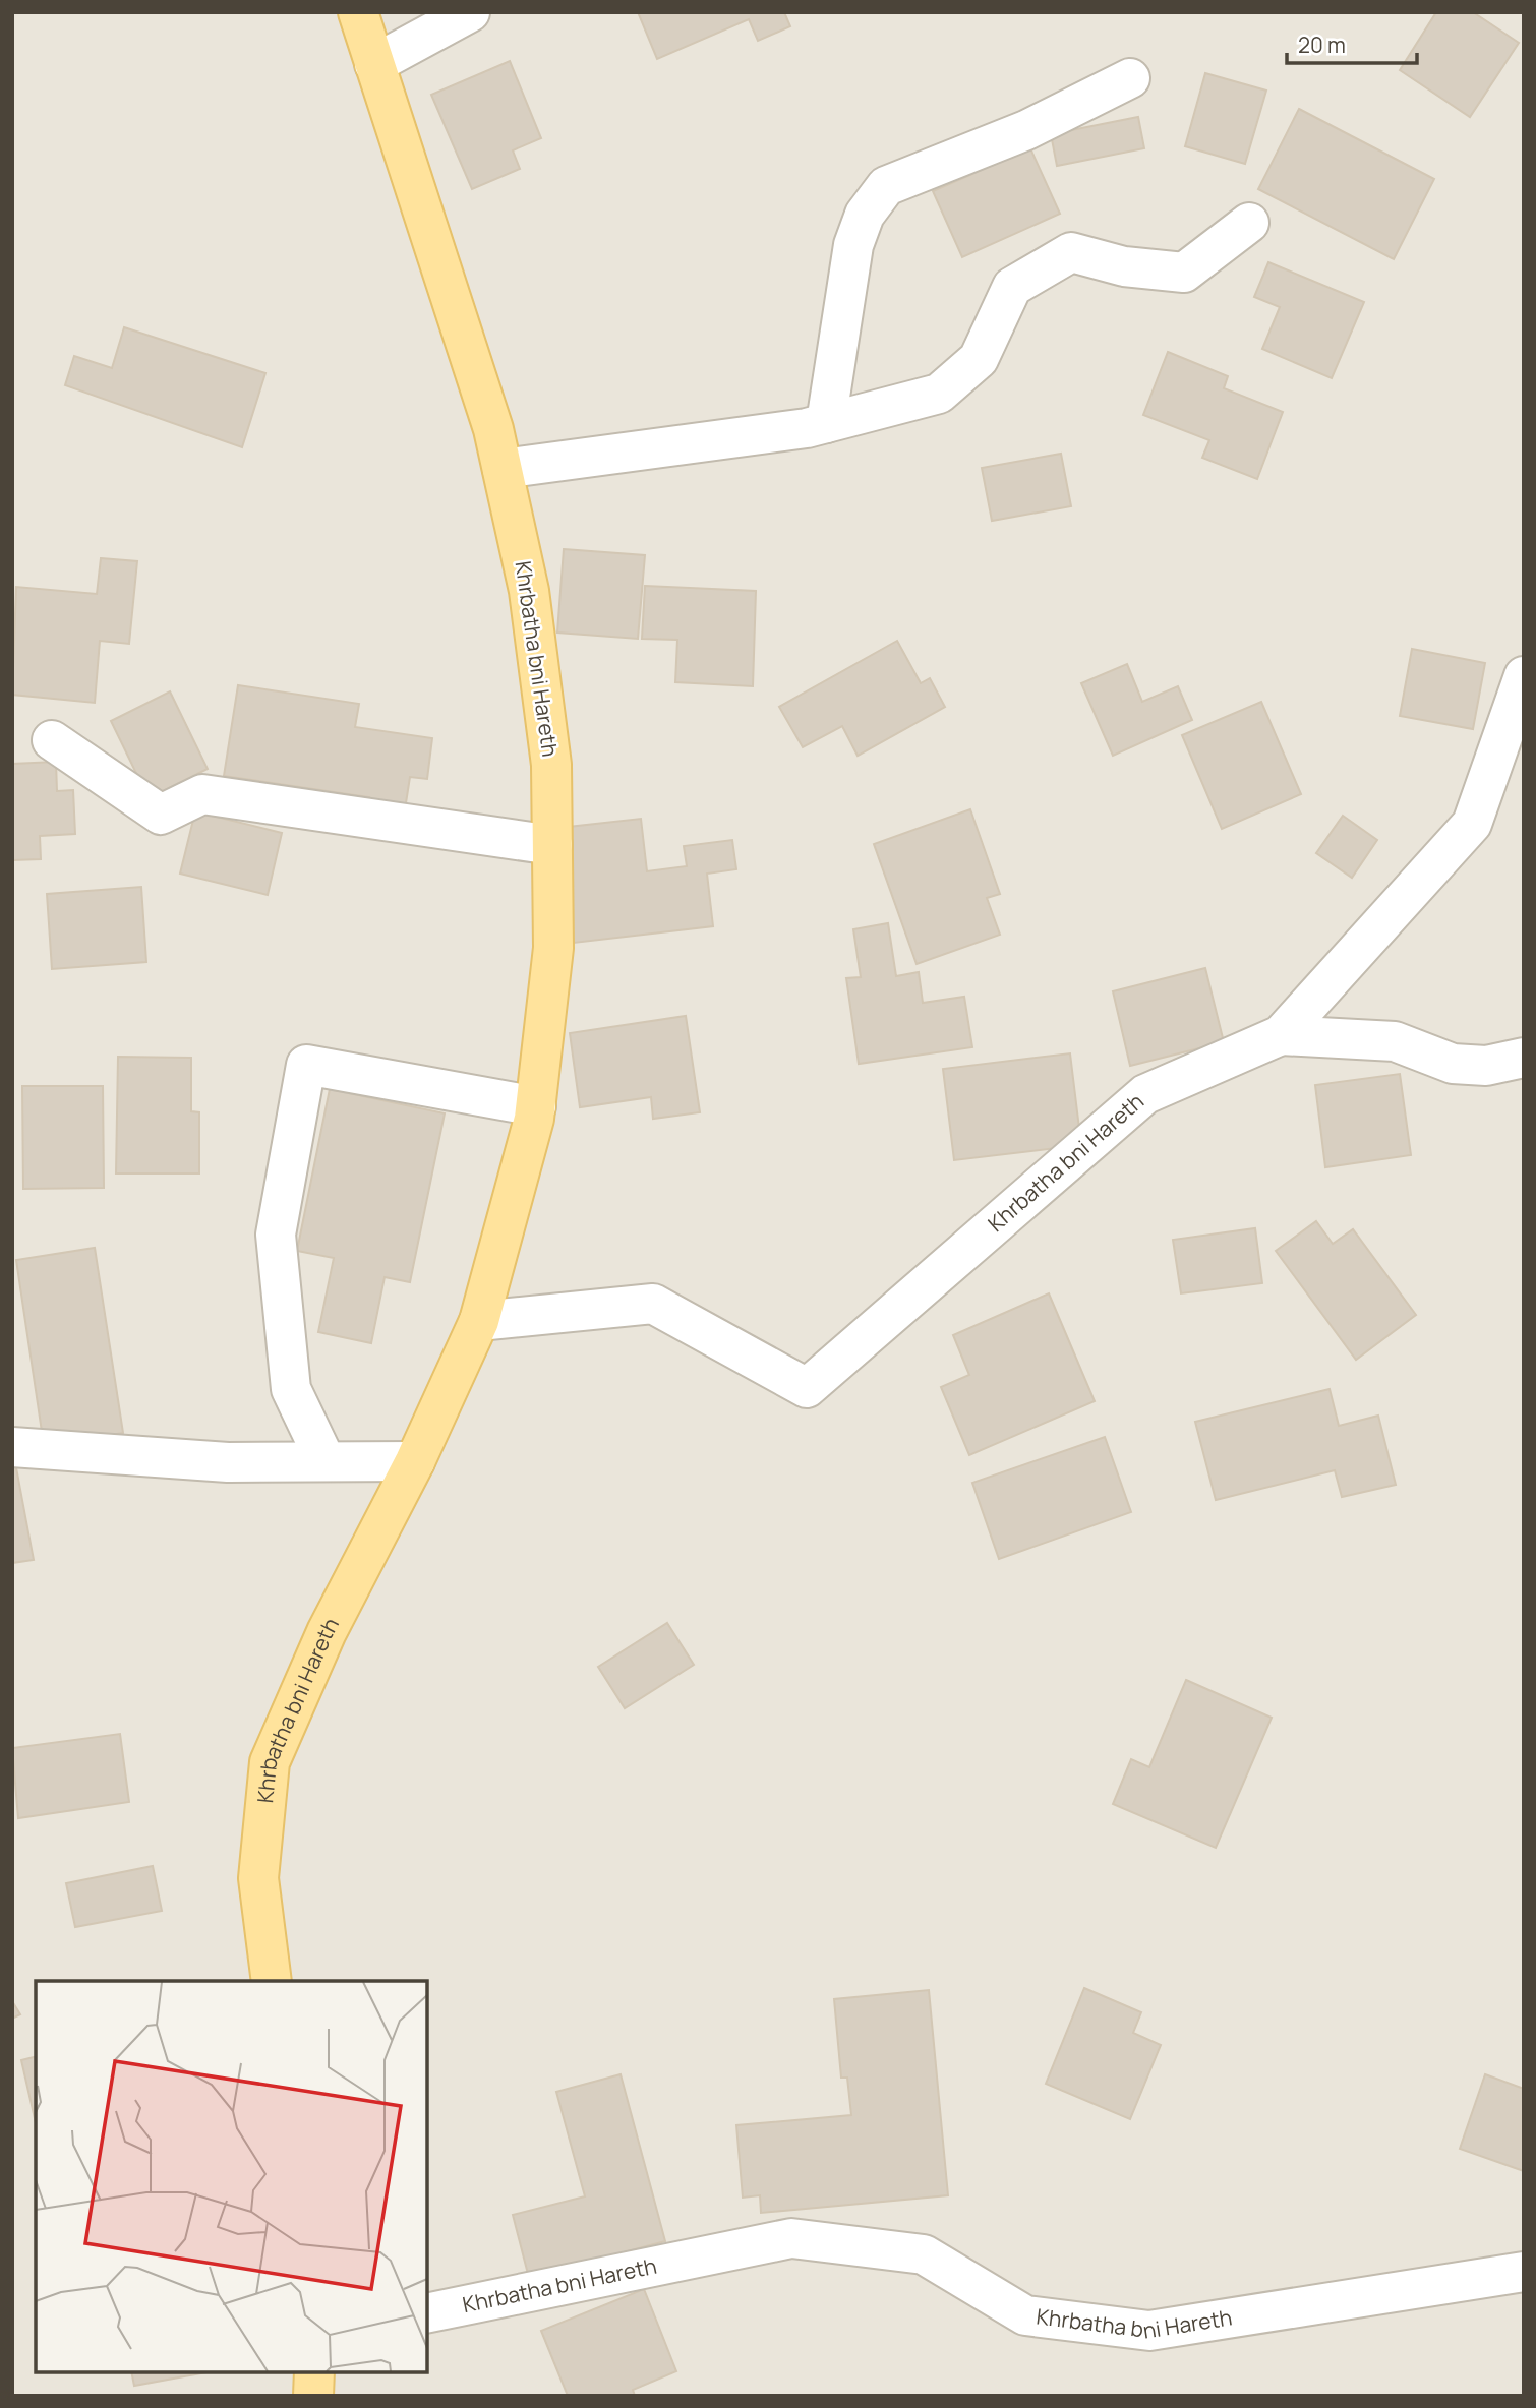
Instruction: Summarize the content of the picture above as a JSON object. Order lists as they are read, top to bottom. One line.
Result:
{"streets":{"main road":["Khrbatha bni Hareth"]},"scale_bar":"20 m"}
